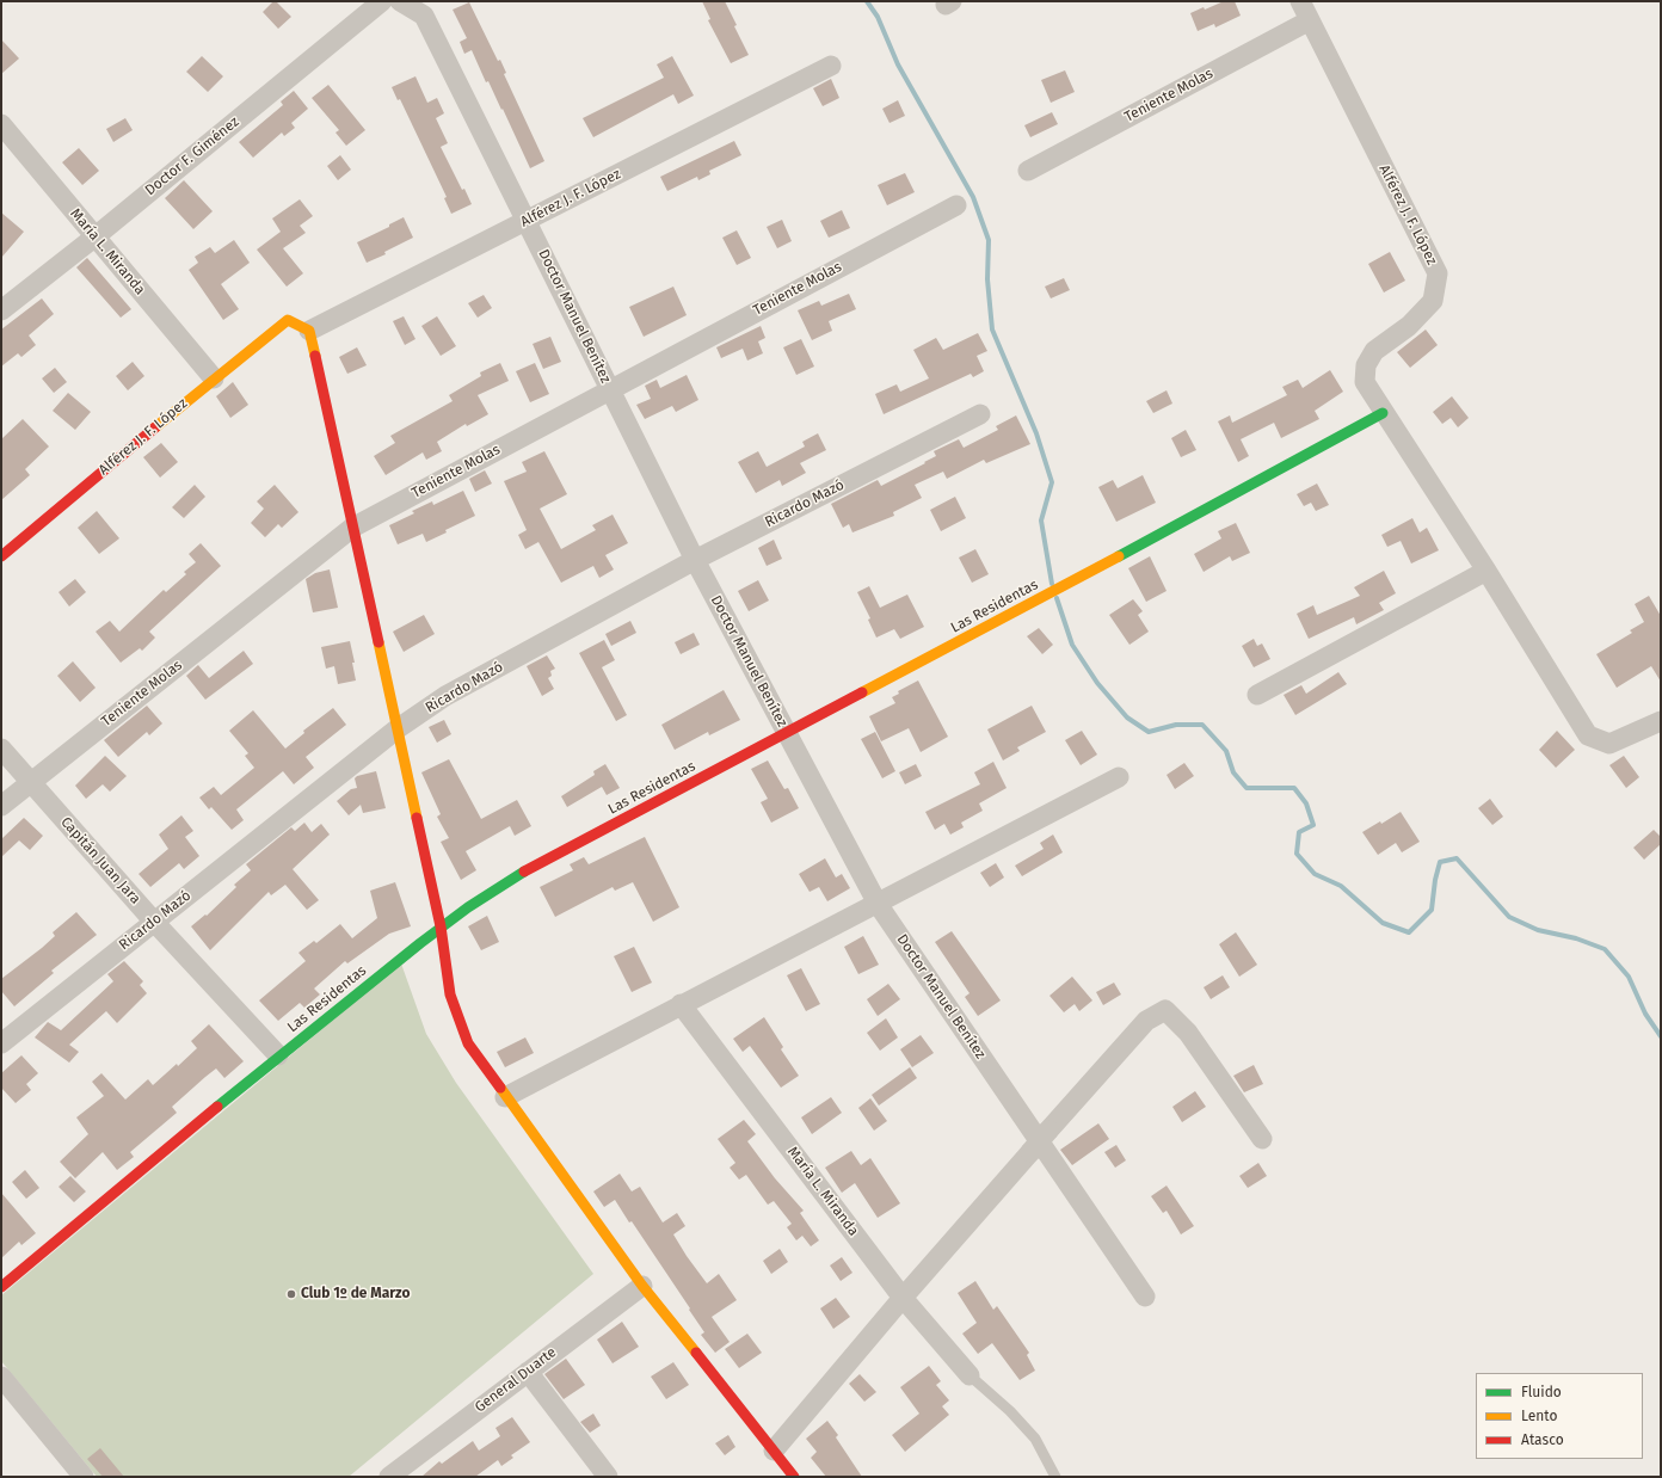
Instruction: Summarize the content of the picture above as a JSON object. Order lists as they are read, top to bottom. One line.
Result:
{"streets":{"street":["Teniente Molas","Doctor F. Giménez","Alférez J. F. López","María L. Miranda","Doctor Manuel Benítez","Ricardo Mazó","Las Residentas","Capitán Juan Jara","General Duarte"]},"crossings":[["Teniente Molas","Alférez J. F. López"],["Teniente Molas","Doctor Manuel Benítez"],["Teniente Molas","Capitán Juan Jara"],["Doctor F. Giménez","María L. Miranda"],["Alférez J. F. López","María L. Miranda"],["Alférez J. F. López","Doctor Manuel Benítez"],["Alférez J. F. López","Las Residentas"],["Doctor Manuel Benítez","Ricardo Mazó"],["Doctor Manuel Benítez","Las Residentas"],["Ricardo Mazó","Capitán Juan Jara"],["Las Residentas","Capitán Juan Jara"]],"places":["Club 1º de Marzo"],"legend":["Fluido","Lento","Atasco"]}
